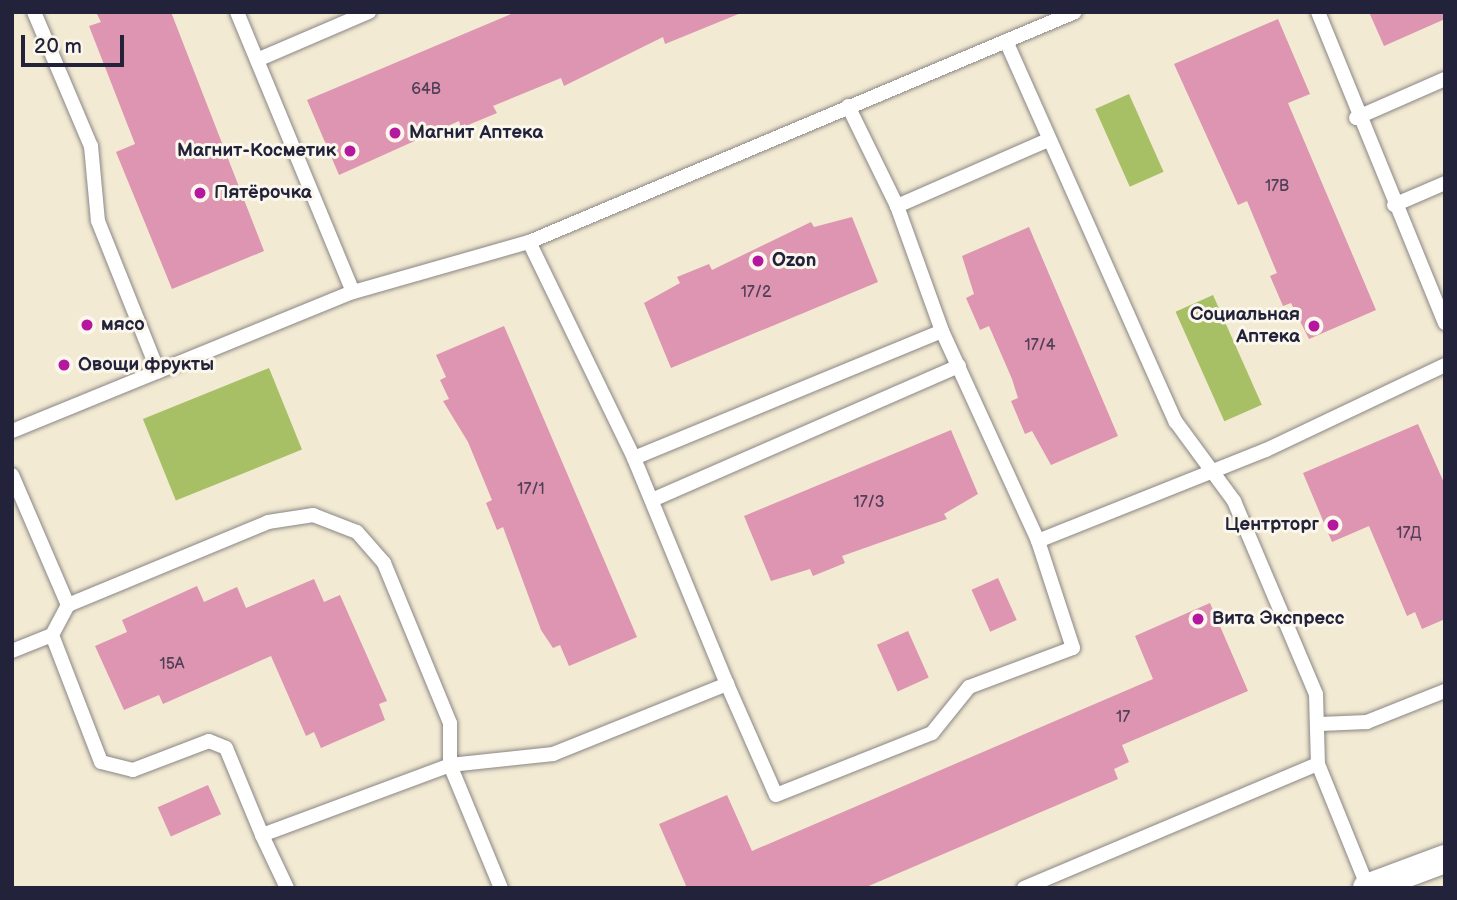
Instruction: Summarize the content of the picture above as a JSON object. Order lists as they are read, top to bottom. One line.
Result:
{"places":["Магнит Аптека","Магнит-Косметик","Пятёрочка","Ozon","мясо","Социальная Аптека","Овощи фрукты","Центрторг","Вита Экспресс"],"house_numbers":["64В","17В","17/2","17/4","17/1","17/3","17Д","15А","17"],"scale_bar":"20 m"}
